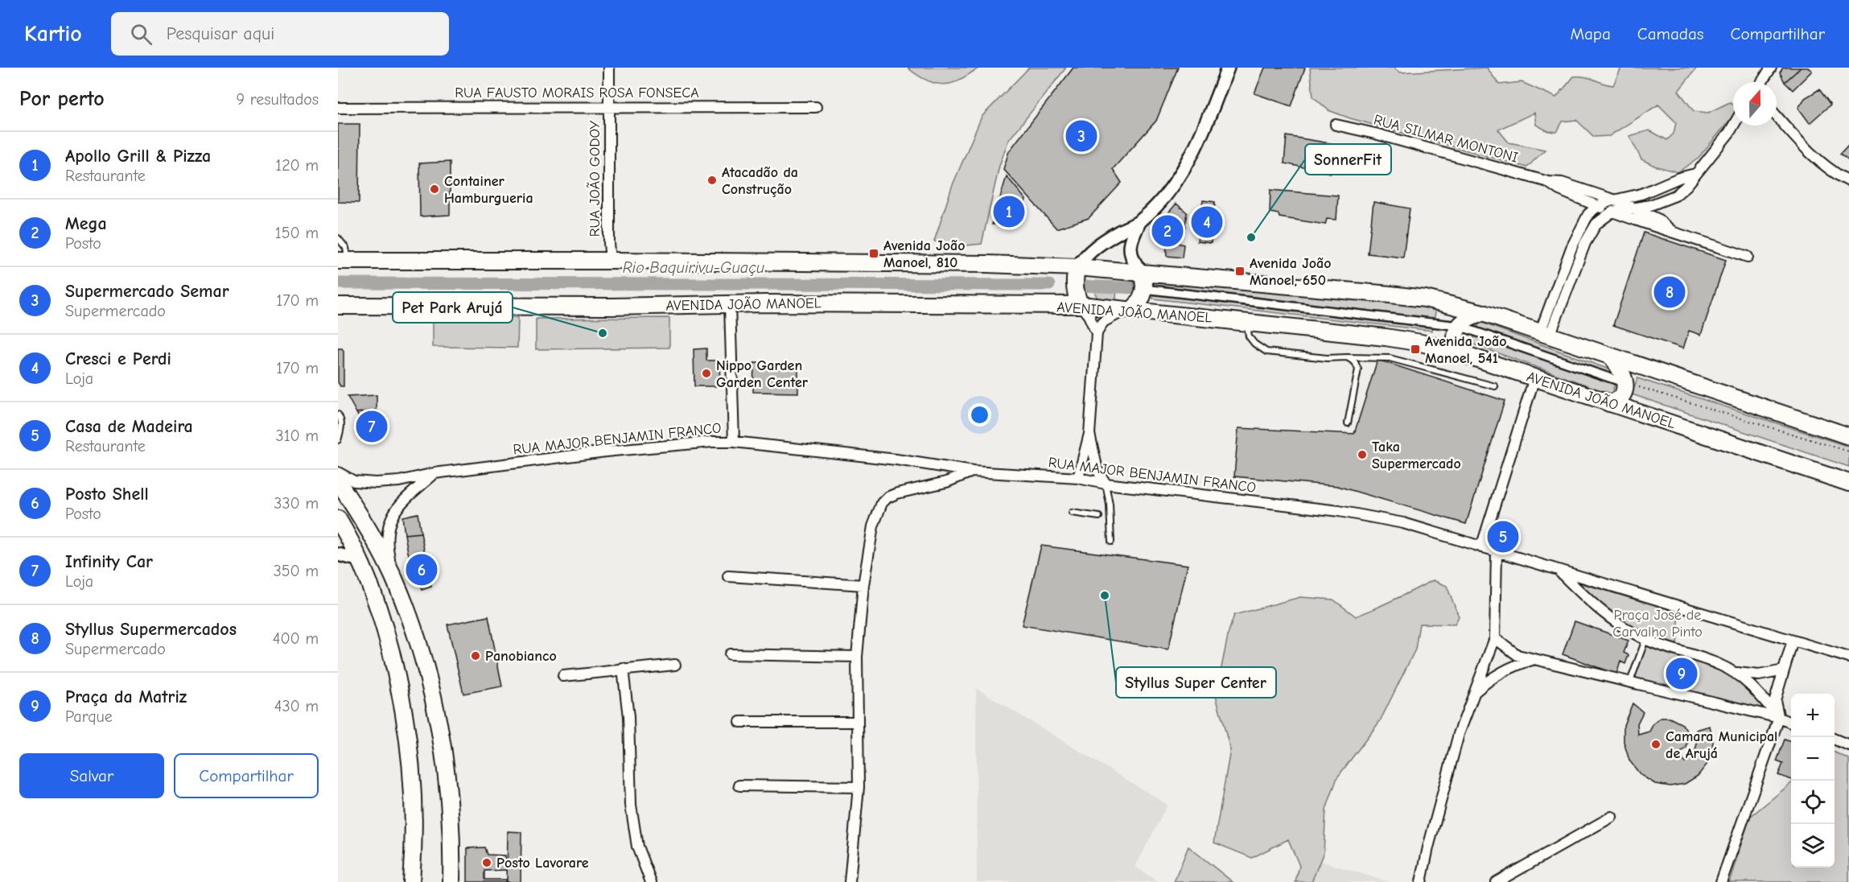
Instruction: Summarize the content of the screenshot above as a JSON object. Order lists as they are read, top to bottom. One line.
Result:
{"streets":{"main road":["AVENIDA JOÃO MANOEL"],"street":["RUA FAUSTO MORAIS ROSA FONSECA","RUA SILMAR MONTONI","RUA JOÃO GODOY","RUA MAJOR BENJAMIN FRANCO"]},"crossings":[["RUA FAUSTO MORAIS ROSA FONSECA","RUA JOÃO GODOY"]],"water":["Rio Baquirivu-Guaçu"],"parks":["Praça José de Carvalho Pinto"],"places":{"other":["Atacadão da Construção","Container Hamburgueria","SonnerFit","Pet Park Arujá","Nippo Garden Garden Center","Taka Supermercado","Styllus Super Center","Panobianco","Camara Municipal de Arujá","Posto Lavorare"],"transit":["Avenida João Manoel, 810","Avenida João Manoel, 650","Avenida João Manoel, 541"]},"north":"top","page":{"header":"Kartio","search":"Pesquisar aqui","nav":["Mapa","Camadas","Compartilhar"],"heading":["Por perto","9 resultados"],"pins":["3","1","4","2","8","7","5","6","9"],"list":[{"mark":"1","name":"Apollo Grill & Pizza","note":"Restaurante","value":"120 m"},{"mark":"2","name":"Mega","note":"Posto","value":"150 m"},{"mark":"3","name":"Supermercado Semar","note":"Supermercado","value":"170 m"},{"mark":"4","name":"Cresci e Perdi","note":"Loja","value":"170 m"},{"mark":"5","name":"Casa de Madeira","note":"Restaurante","value":"310 m"},{"mark":"6","name":"Posto Shell","note":"Posto","value":"330 m"},{"mark":"7","name":"Infinity Car","note":"Loja","value":"350 m"},{"mark":"8","name":"Styllus Supermercados","note":"Supermercado","value":"400 m"},{"mark":"9","name":"Praça da Matriz","note":"Parque","value":"430 m"}],"map_buttons":["+","−"],"buttons":["Salvar","Compartilhar"]}}
